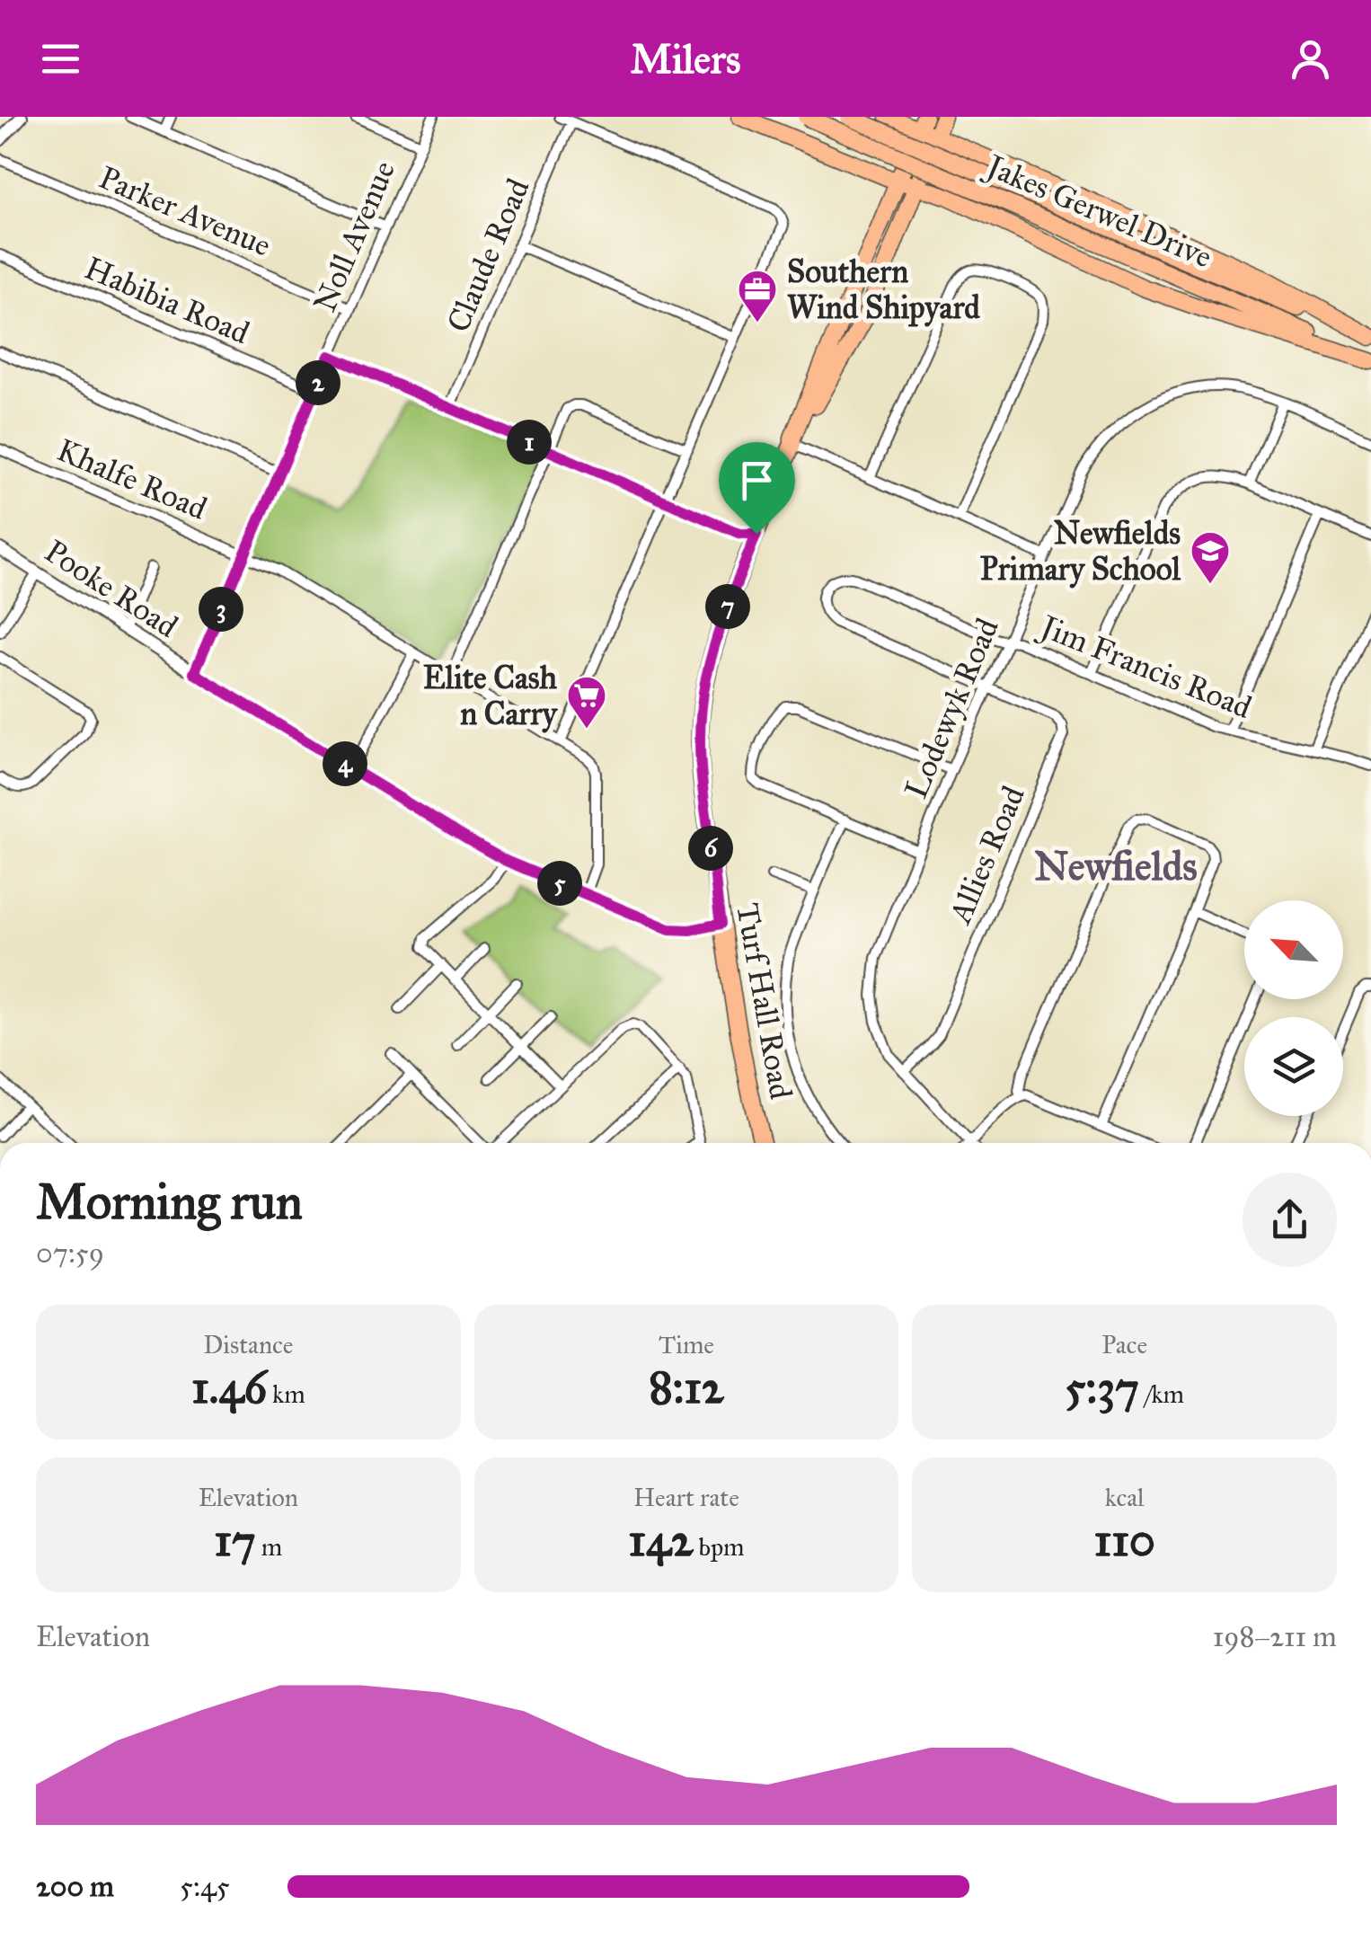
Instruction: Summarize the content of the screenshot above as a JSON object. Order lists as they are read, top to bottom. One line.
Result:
{"streets":{"main road":["Jakes Gerwel Drive","Turf Hall Road"],"street":["Parker Avenue","Noll Avenue","Claude Road","Habibia Road","Khalfe Road","Pooke Road","Jim Francis Road","Lodewyk Road","Allies Road"]},"crossings":[["Parker Avenue","Noll Avenue"],["Noll Avenue","Habibia Road"],["Noll Avenue","Khalfe Road"],["Noll Avenue","Pooke Road"],["Khalfe Road","Pooke Road"],["Pooke Road","Turf Hall Road"],["Jim Francis Road","Lodewyk Road"],["Jim Francis Road","Allies Road"],["Lodewyk Road","Allies Road"]],"districts":["Newfields"],"places":{"office":["Southern Wind Shipyard"],"school or university":["Newfields Primary School"],"supermarket":["Elite Cash n Carry"]},"north":"top left","page":{"header":"Milers","pins":["2","1","7","3","4","6","5"],"heading":["Morning run","07:59"],"stats":[["Distance","1.46 km"],["Time","8:12"],["Pace","5:37 /km"],["Elevation","17 m"],["Heart rate","142 bpm"],["kcal","110"]],"chart":["Elevation","198–211 m"],"list":[{"name":"200 m","note":"5:45"}]}}
